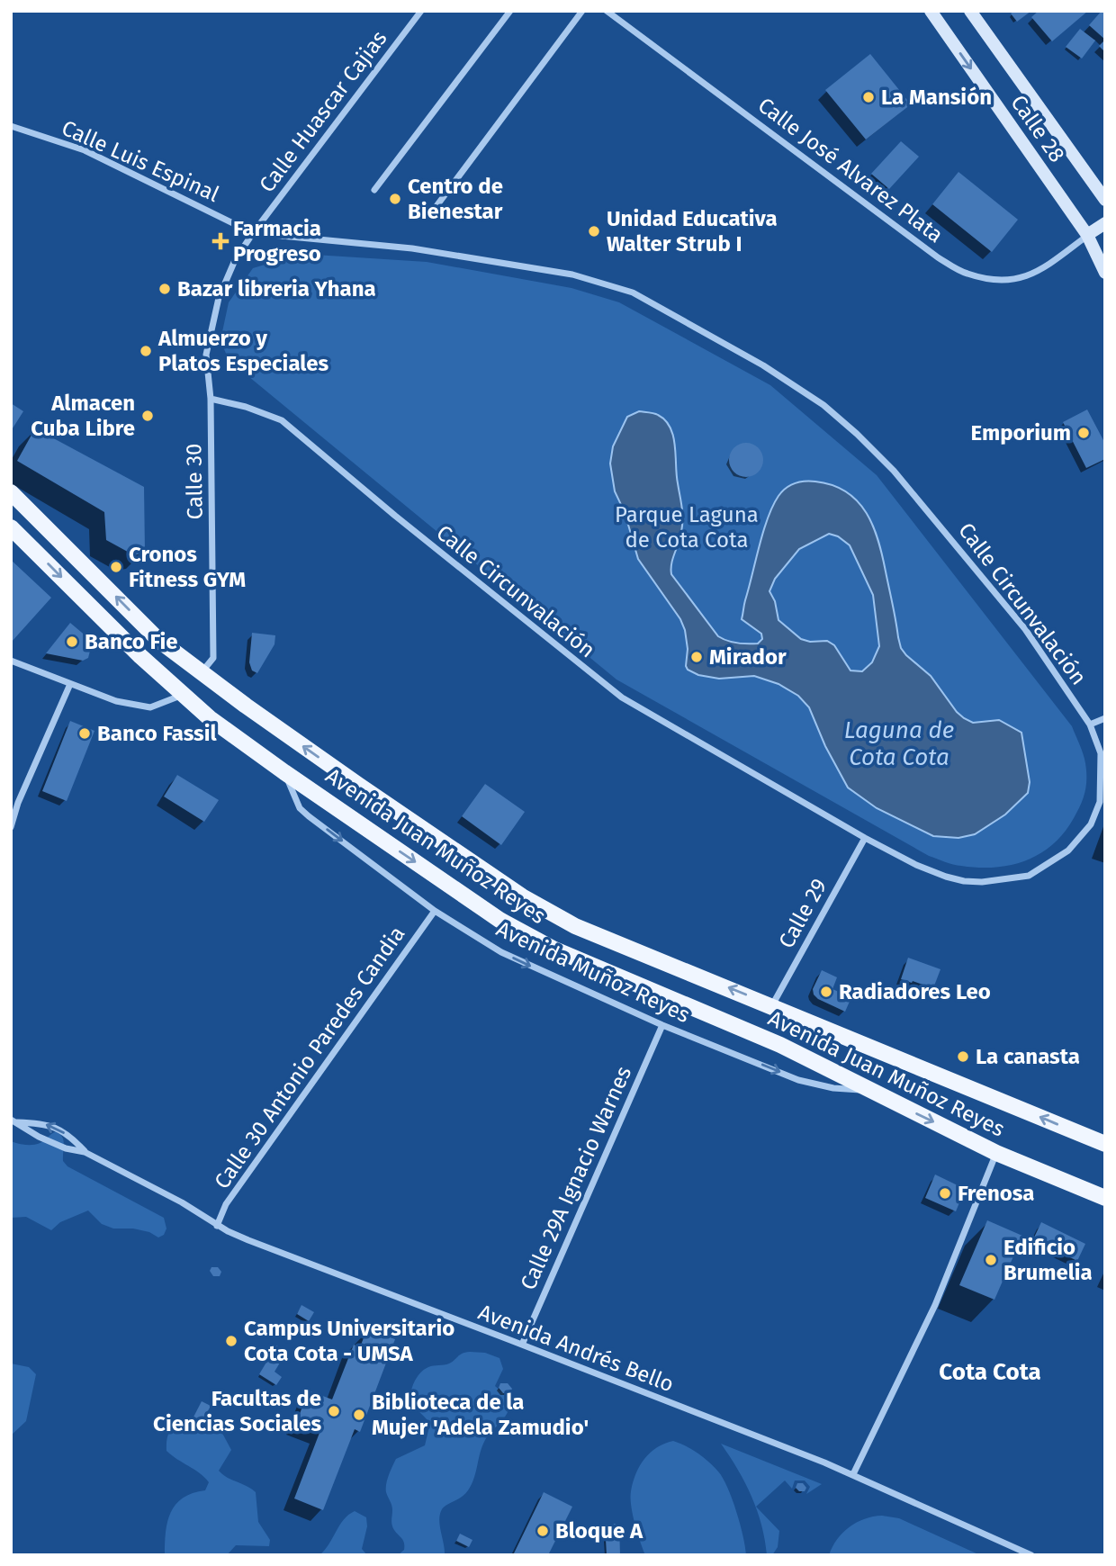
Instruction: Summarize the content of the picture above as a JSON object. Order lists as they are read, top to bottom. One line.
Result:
{"streets":{"main road":["Calle 28","Avenida Juan Muñoz Reyes"],"street":["Calle Huascar Cajias","Calle Luis Espinal","Calle José Alvarez Plata","Calle 30","Calle Circunvalación","Calle 29","Avenida Muñoz Reyes","Calle 30 Antonio Paredes Candia","Calle 29A Ignacio Warnes","Avenida Andrés Bello"]},"crossings":[["Calle Huascar Cajias","Calle Luis Espinal"],["Calle Huascar Cajias","Calle Circunvalación"],["Calle 28","Calle José Alvarez Plata"],["Calle Luis Espinal","Calle Circunvalación"],["Calle 30","Calle Circunvalación"],["Calle 30","Avenida Juan Muñoz Reyes"],["Calle Circunvalación","Calle 29"],["Avenida Juan Muñoz Reyes","Calle 29"],["Avenida Juan Muñoz Reyes","Avenida Muñoz Reyes"],["Avenida Muñoz Reyes","Calle 30 Antonio Paredes Candia"],["Avenida Muñoz Reyes","Calle 29A Ignacio Warnes"],["Calle 30 Antonio Paredes Candia","Avenida Andrés Bello"],["Calle 29A Ignacio Warnes","Avenida Andrés Bello"]],"one_way":["Avenida Muñoz Reyes"],"districts":["Cota Cota"],"water":["Laguna de Cota Cota"],"parks":["Parque Laguna de Cota Cota"],"places":{"other":["La Mansión","Centro de Bienestar","Unidad Educativa Walter Strub I","Bazar libreria Yhana","Almuerzo y Platos Especiales","Almacen Cuba Libre","Emporium","Cronos Fitness GYM","Banco Fie","Mirador","Banco Fassil","Radiadores Leo","La canasta","Frenosa","Edificio Brumelia","Campus Universitario Cota Cota - UMSA","Facultas de Ciencias Sociales","Biblioteca de la Mujer 'Adela Zamudio'","Bloque A"],"health":["Farmacia Progreso"]}}
